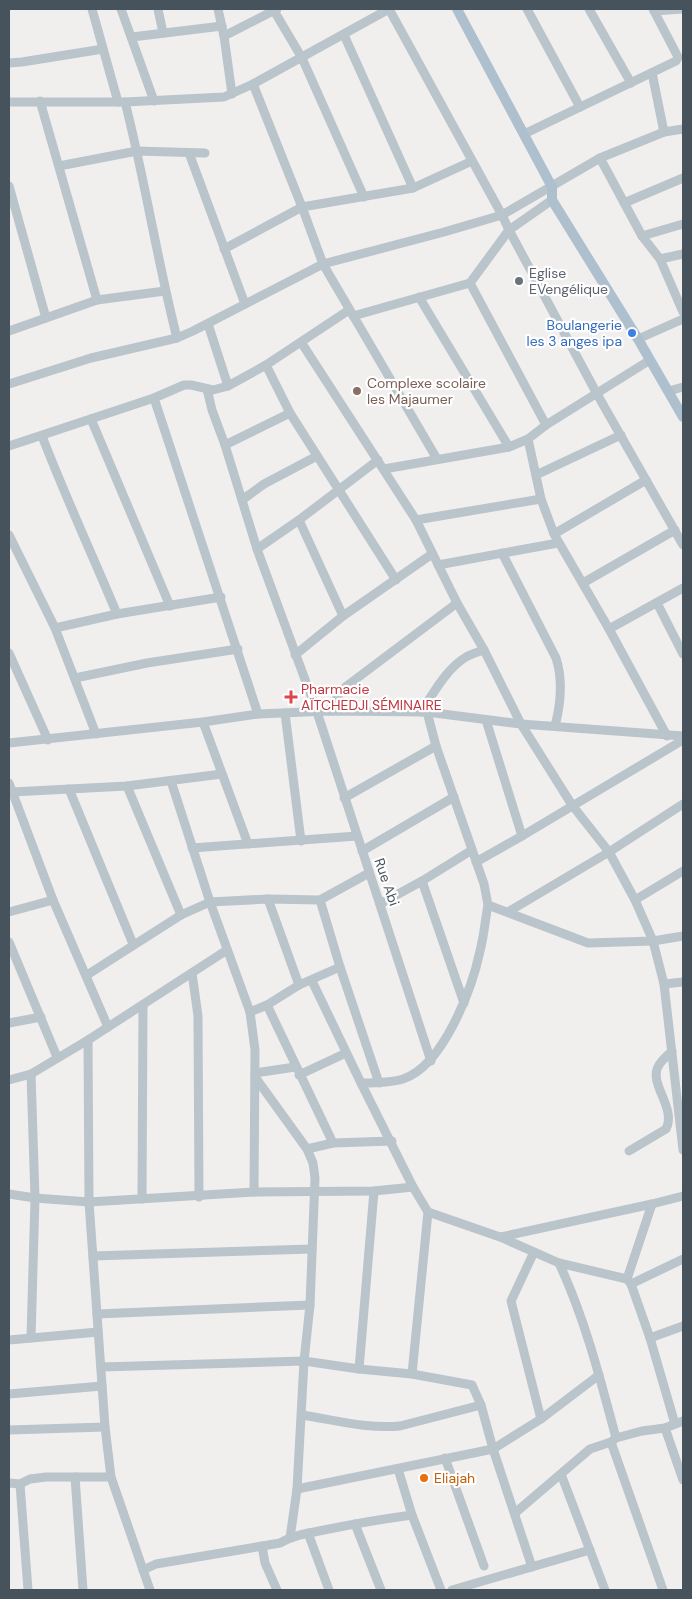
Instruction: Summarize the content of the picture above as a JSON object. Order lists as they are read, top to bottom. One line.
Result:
{"streets":{"street":["Rue Abi"]},"places":{"other":["Eglise EVengélique","Boulangerie les 3 anges ipa","Complexe scolaire les Majaumer","Eliajah"],"health":["Pharmacie AÏTCHEDJI SÉMINAIRE"]}}
